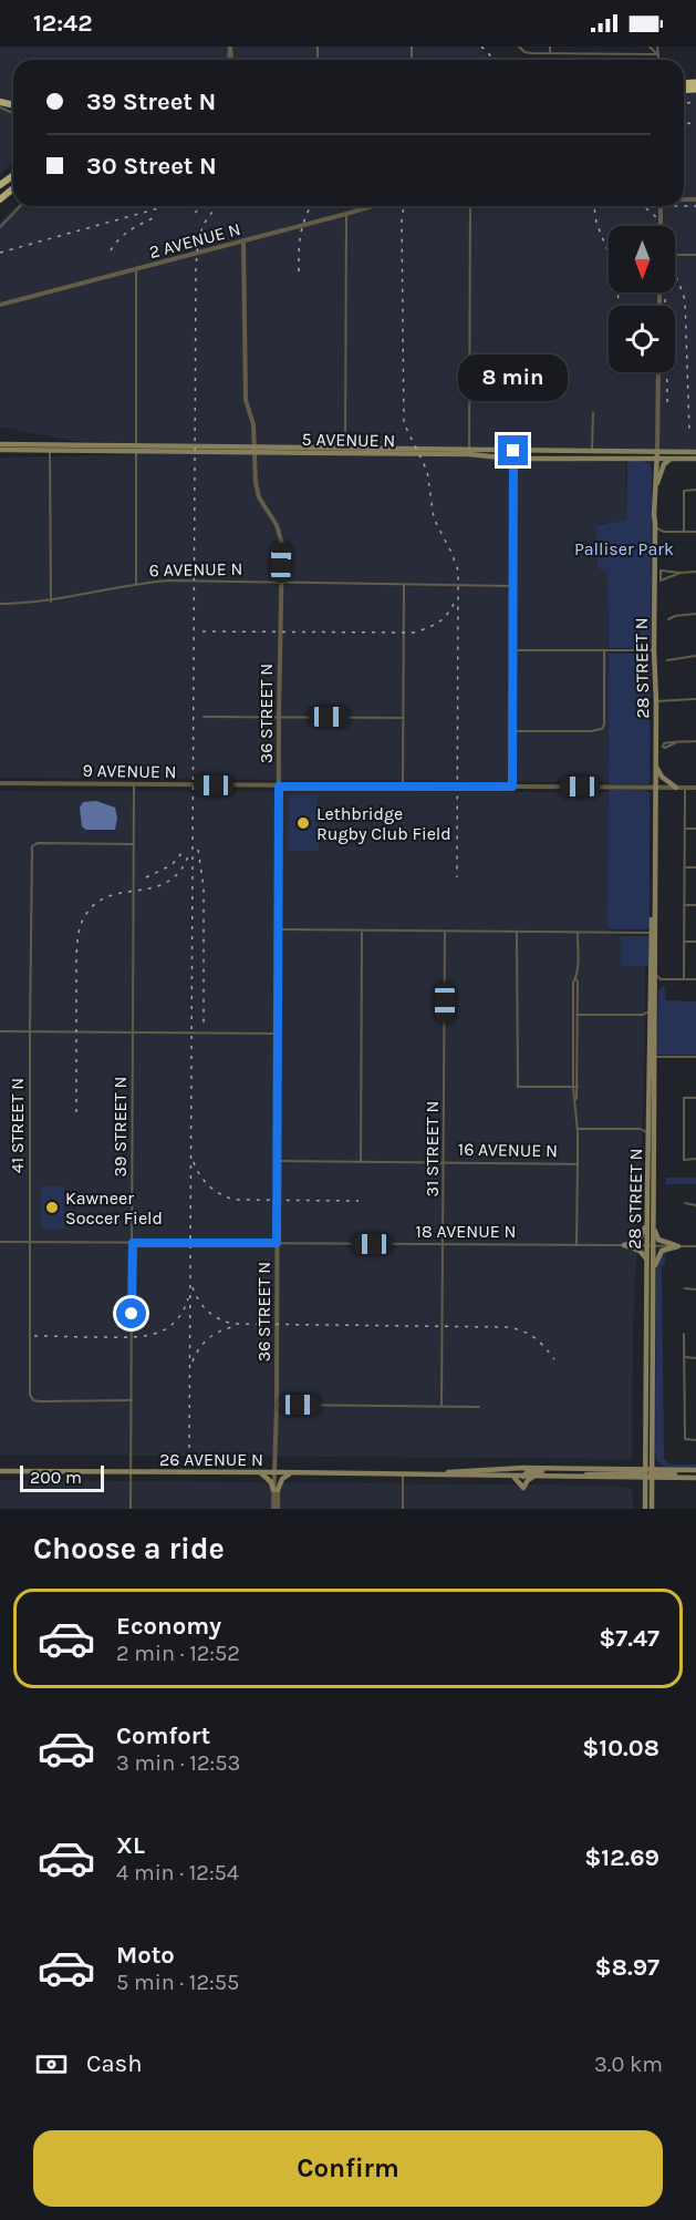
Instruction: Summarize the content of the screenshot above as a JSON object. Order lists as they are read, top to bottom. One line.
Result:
{"streets":{"main road":["5 AVENUE N","28 STREET N","26 AVENUE N"],"street":["2 AVENUE N","6 AVENUE N","36 STREET N","9 AVENUE N","41 STREET N","39 STREET N","31 STREET N","16 AVENUE N","18 AVENUE N"]},"crossings":[["2 AVENUE N","36 STREET N"],["5 AVENUE N","28 STREET N"],["5 AVENUE N","36 STREET N"],["6 AVENUE N","36 STREET N"],["28 STREET N","9 AVENUE N"],["28 STREET N","18 AVENUE N"],["28 STREET N","26 AVENUE N"],["36 STREET N","9 AVENUE N"],["36 STREET N","16 AVENUE N"],["36 STREET N","18 AVENUE N"],["36 STREET N","26 AVENUE N"],["9 AVENUE N","39 STREET N"],["41 STREET N","39 STREET N"],["41 STREET N","18 AVENUE N"],["39 STREET N","18 AVENUE N"],["39 STREET N","26 AVENUE N"],["31 STREET N","16 AVENUE N"],["31 STREET N","18 AVENUE N"],["16 AVENUE N","18 AVENUE N"]],"parks":["Palliser Park"],"places":["Lethbridge Rugby Club Field","Kawneer Soccer Field"],"scale_bar":"200 m","north":"bottom","page":{"status":"12:42","banner":["39 Street N","30 Street N"],"bubble":"8 min","scale":"200 m","heading":"Choose a ride","list":[{"name":"Economy","note":"2 min · 12:52","value":"$7.47"},{"name":"Comfort","note":"3 min · 12:53","value":"$10.08"},{"name":"XL","note":"4 min · 12:54","value":"$12.69"},{"name":"Moto","note":"5 min · 12:55","value":"$8.97"}],"pay":["Cash","3.0 km"],"buttons":"Confirm"}}
